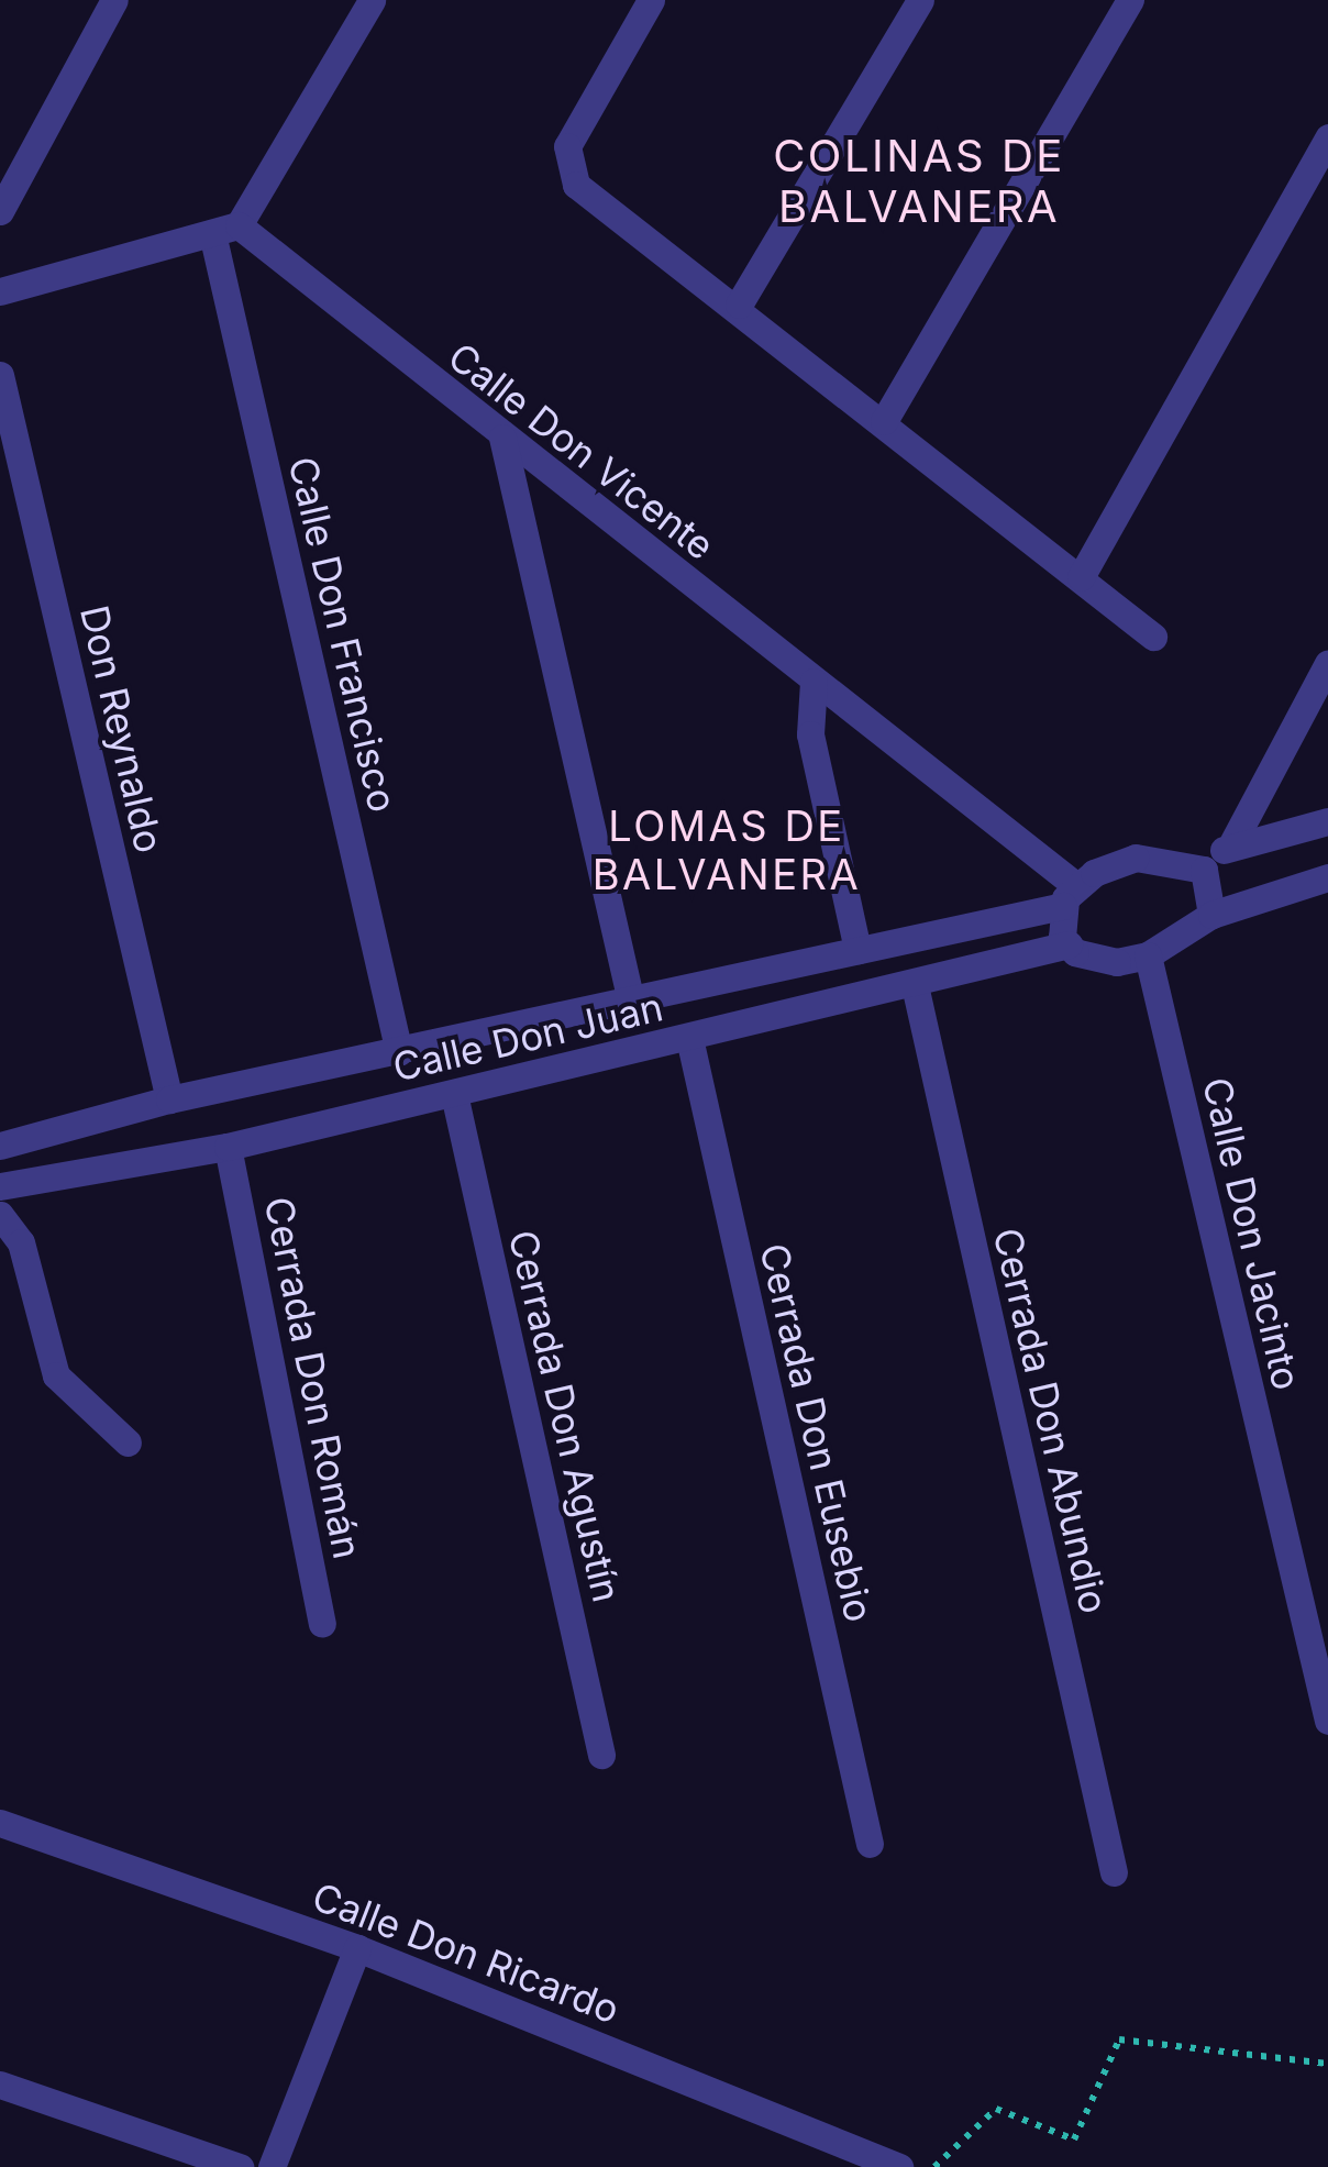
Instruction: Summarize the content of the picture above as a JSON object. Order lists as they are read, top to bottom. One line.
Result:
{"streets":{"street":["Calle Don Vicente","Calle Don Francisco","Don Reynaldo","Calle Don Juan","Calle Don Jacinto","Cerrada Don Román","Cerrada Don Agustín","Cerrada Don Abundio","Cerrada Don Eusebio","Calle Don Ricardo"]},"crossings":[["Calle Don Vicente","Calle Don Francisco"],["Calle Don Vicente","Calle Don Juan"],["Calle Don Francisco","Calle Don Juan"],["Don Reynaldo","Calle Don Juan"],["Calle Don Juan","Cerrada Don Román"],["Calle Don Juan","Cerrada Don Agustín"],["Calle Don Juan","Cerrada Don Abundio"],["Calle Don Juan","Cerrada Don Eusebio"]],"districts":["COLINAS DE BALVANERA","LOMAS DE BALVANERA"]}
